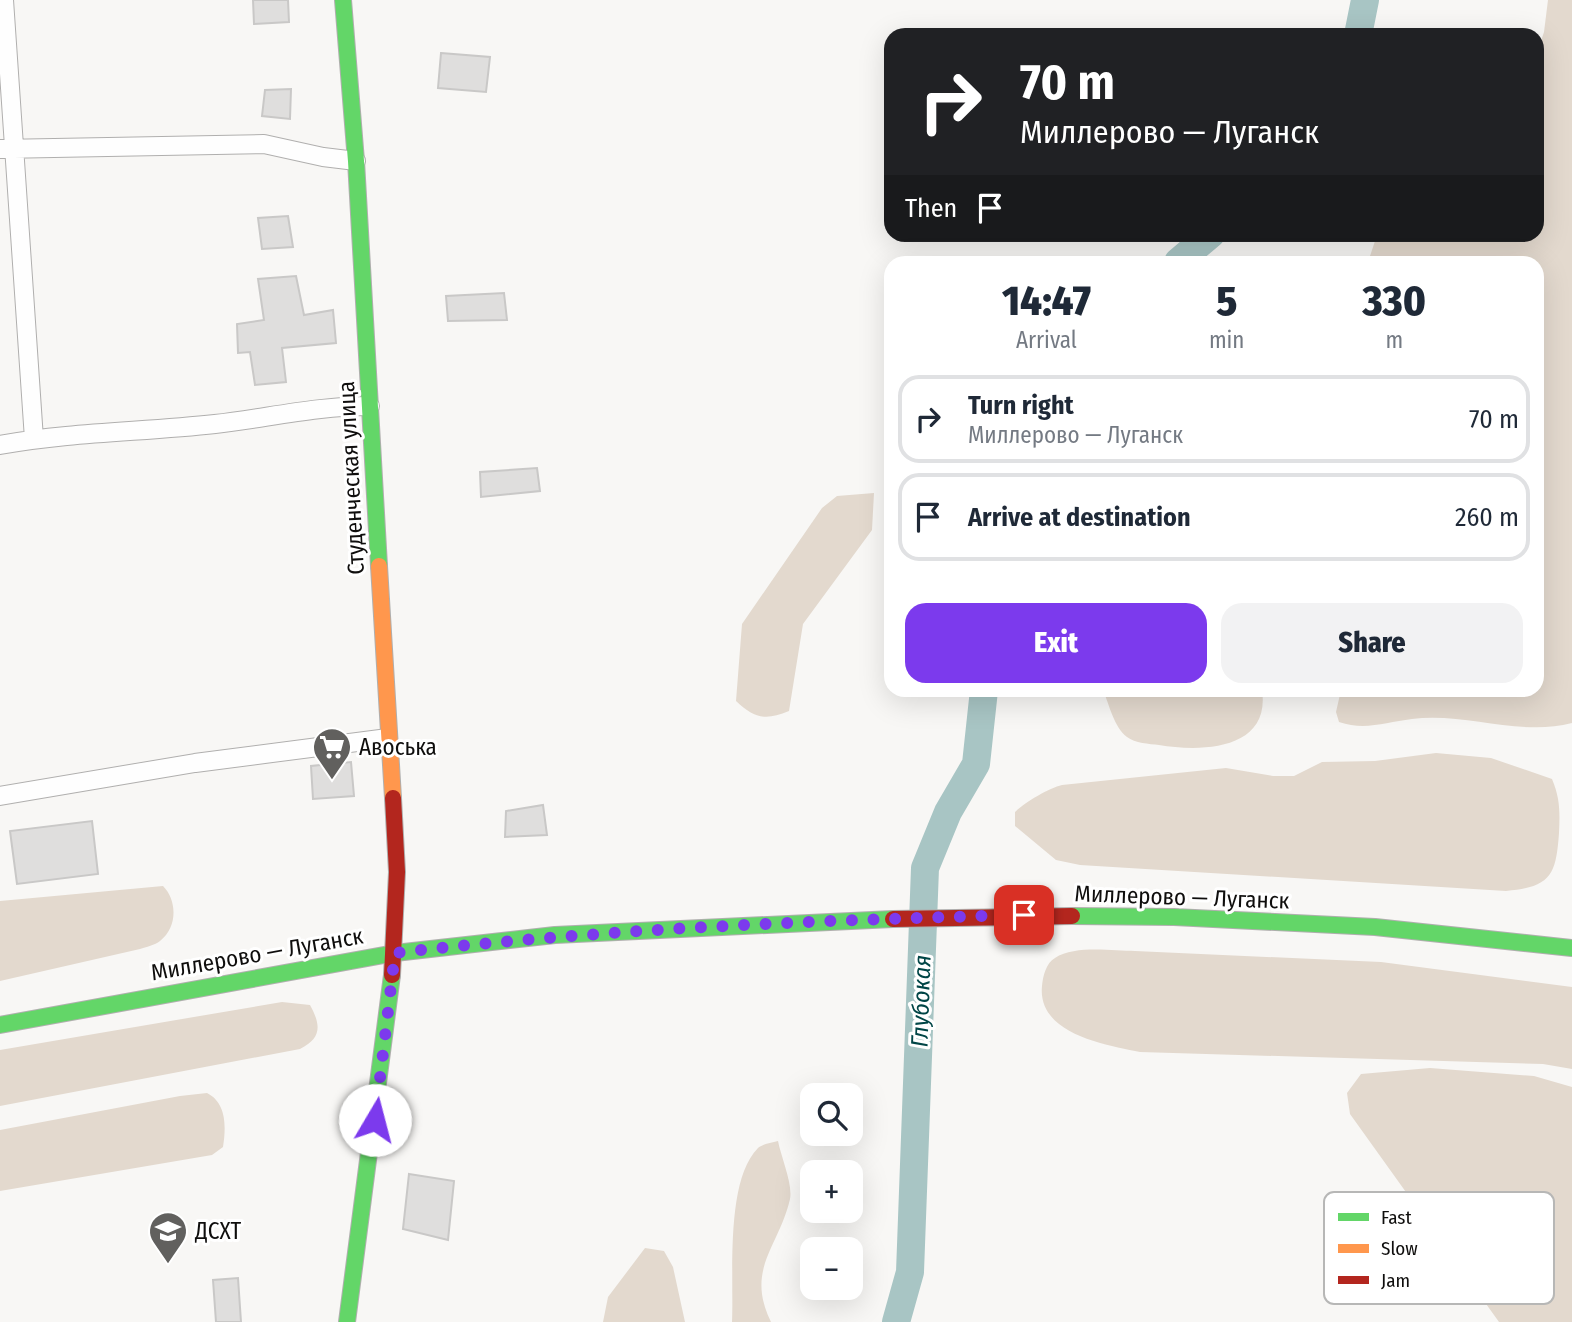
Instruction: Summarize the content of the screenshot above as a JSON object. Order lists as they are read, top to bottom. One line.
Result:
{"streets":{"main road":["Студенческая улица","Миллерово — Луганск"]},"crossings":[["Студенческая улица","Миллерово — Луганск"]],"water":["Глубокая"],"places":{"supermarket":["Авоська"],"school or university":["ДСХТ"]},"legend":["Fast","Slow","Jam"],"page":{"turn":["70 m","Миллерово — Луганск"],"then":"Then","eta":["14:47","Arrival","5","min","330","m"],"list":[{"name":"Turn right","note":"Миллерово — Луганск","value":"70 m"},{"name":"Arrive at destination","value":"260 m"}],"buttons":["Exit","Share"],"map_buttons":["+","−"]}}
